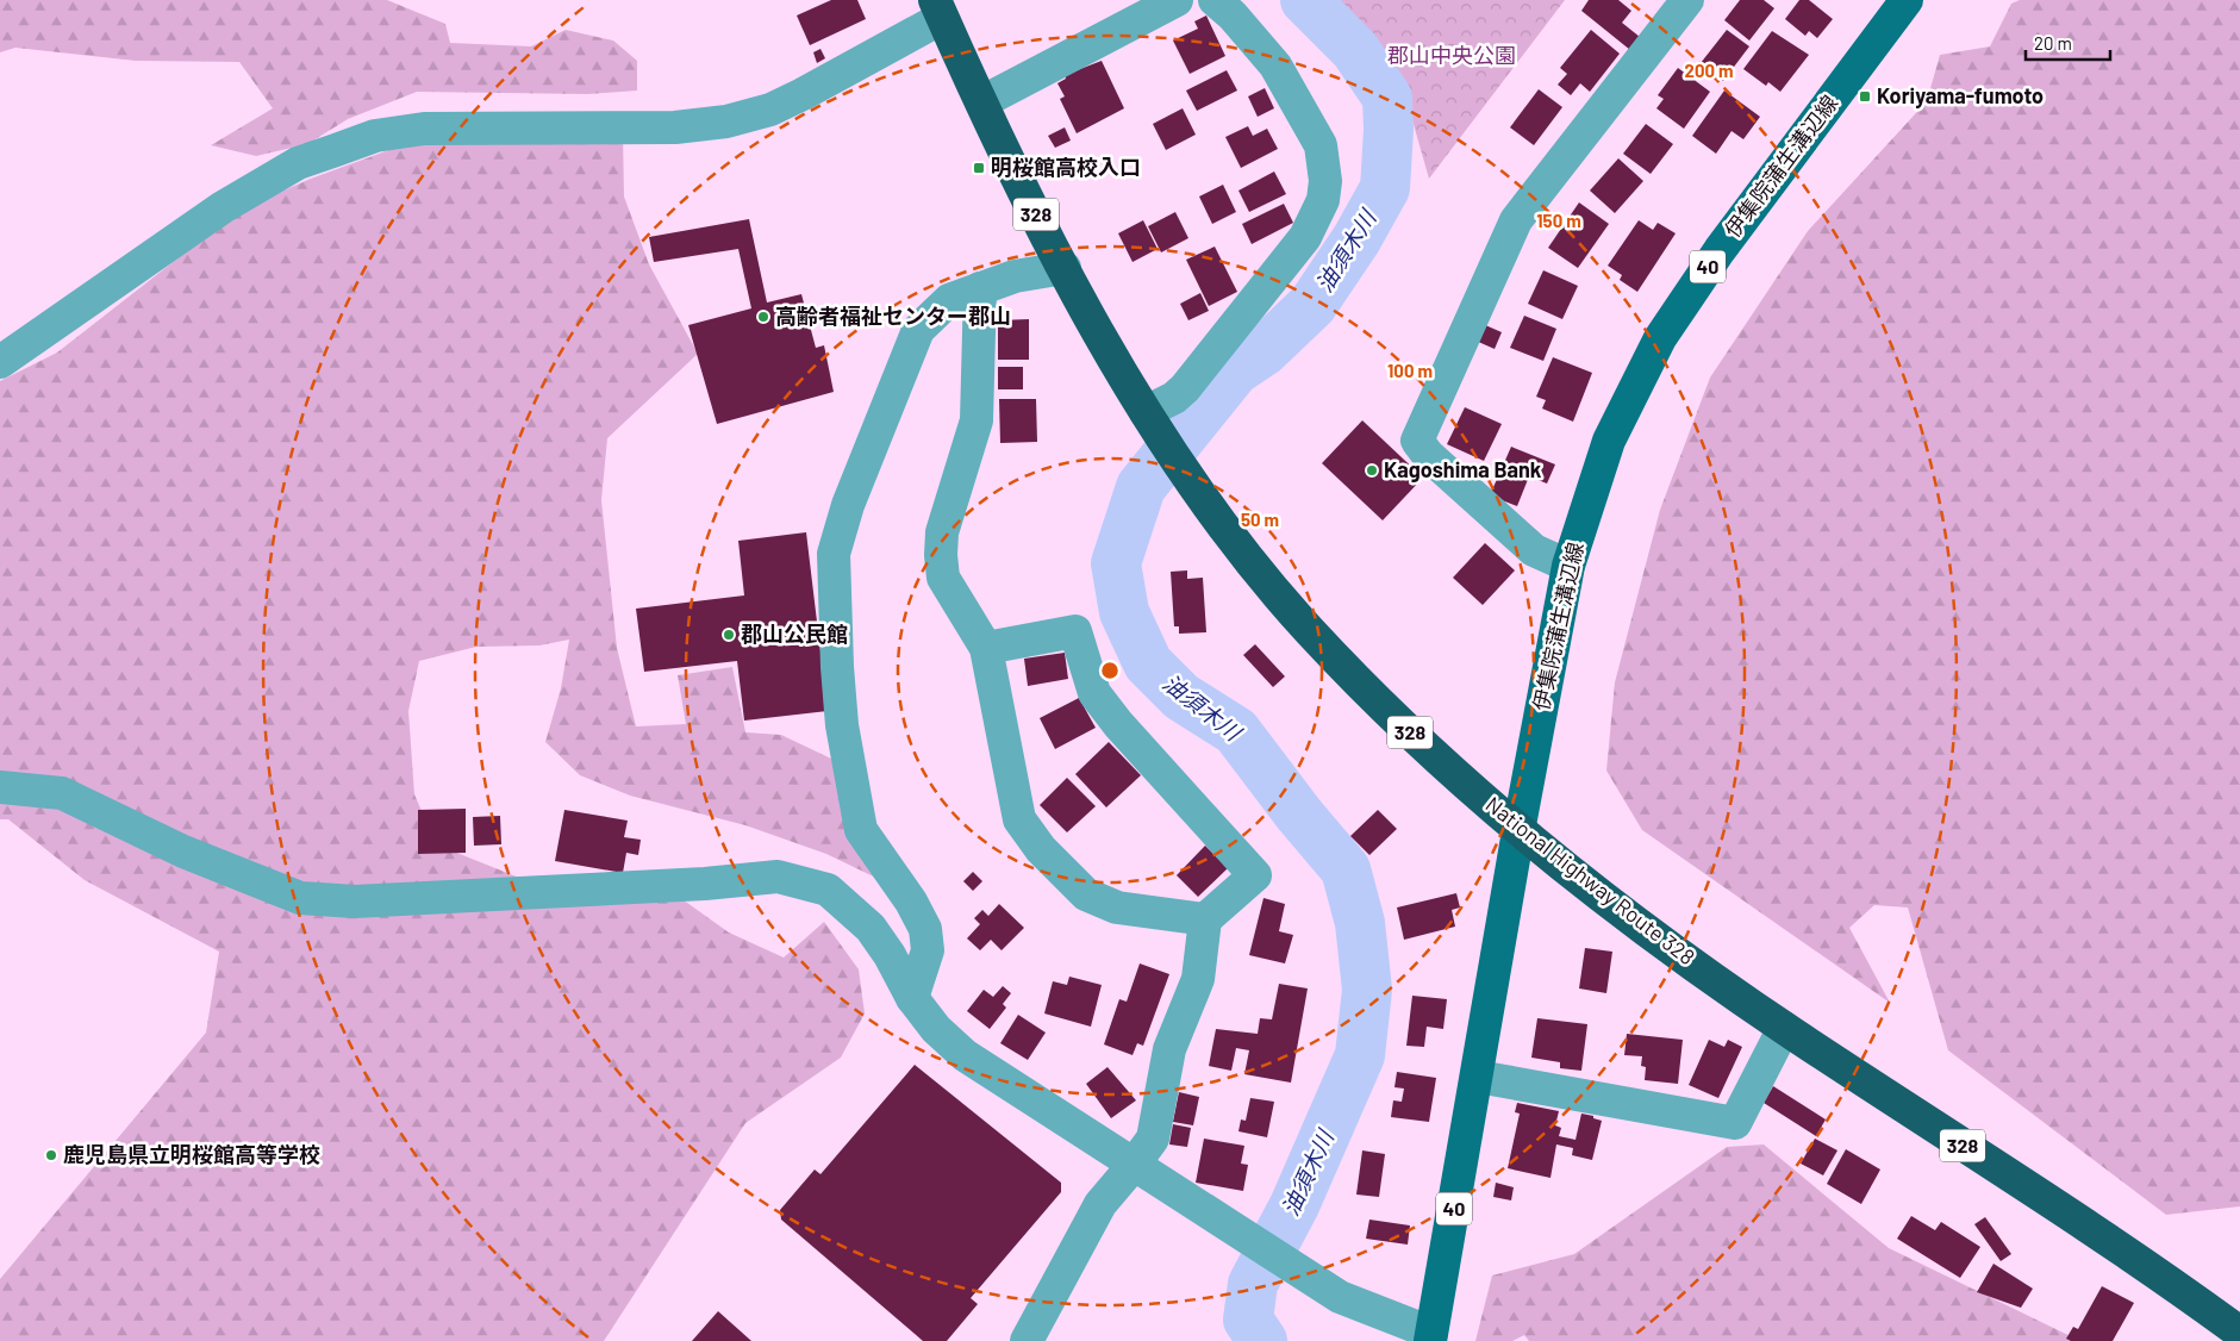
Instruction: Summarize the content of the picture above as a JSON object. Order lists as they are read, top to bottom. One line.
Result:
{"streets":{"highway":["328","National Highway Route 328"],"main road":["伊集院蒲生溝辺線","40"]},"crossings":[["伊集院蒲生溝辺線","National Highway Route 328"]],"water":["油須木川"],"parks":["郡山中央公園"],"places":{"transit":["Koriyama-fumoto","明桜館高校入口"],"other":["高齢者福祉センター郡山","Kagoshima Bank","郡山公民館","鹿児島県立明桜館高等学校"]},"scale_bar":"20 m","rings":["200 m","150 m","100 m","50 m"]}
